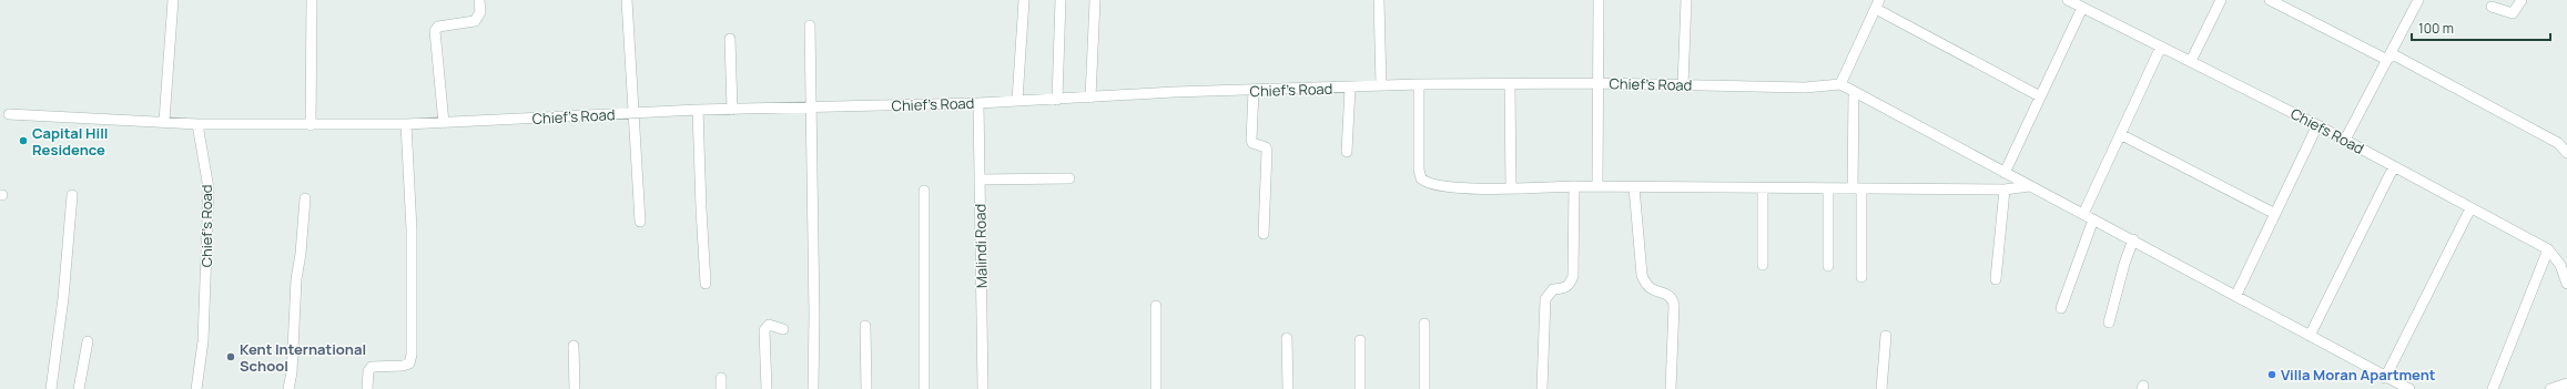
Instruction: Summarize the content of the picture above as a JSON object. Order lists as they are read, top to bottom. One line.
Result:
{"streets":{"street":["Chief's Road","Chiefs Road","Malindi Road"]},"crossings":[["Chief's Road","Malindi Road"]],"places":["Capital Hill Residence","Kent International School","Villa Moran Apartment"],"scale_bar":"100 m"}
